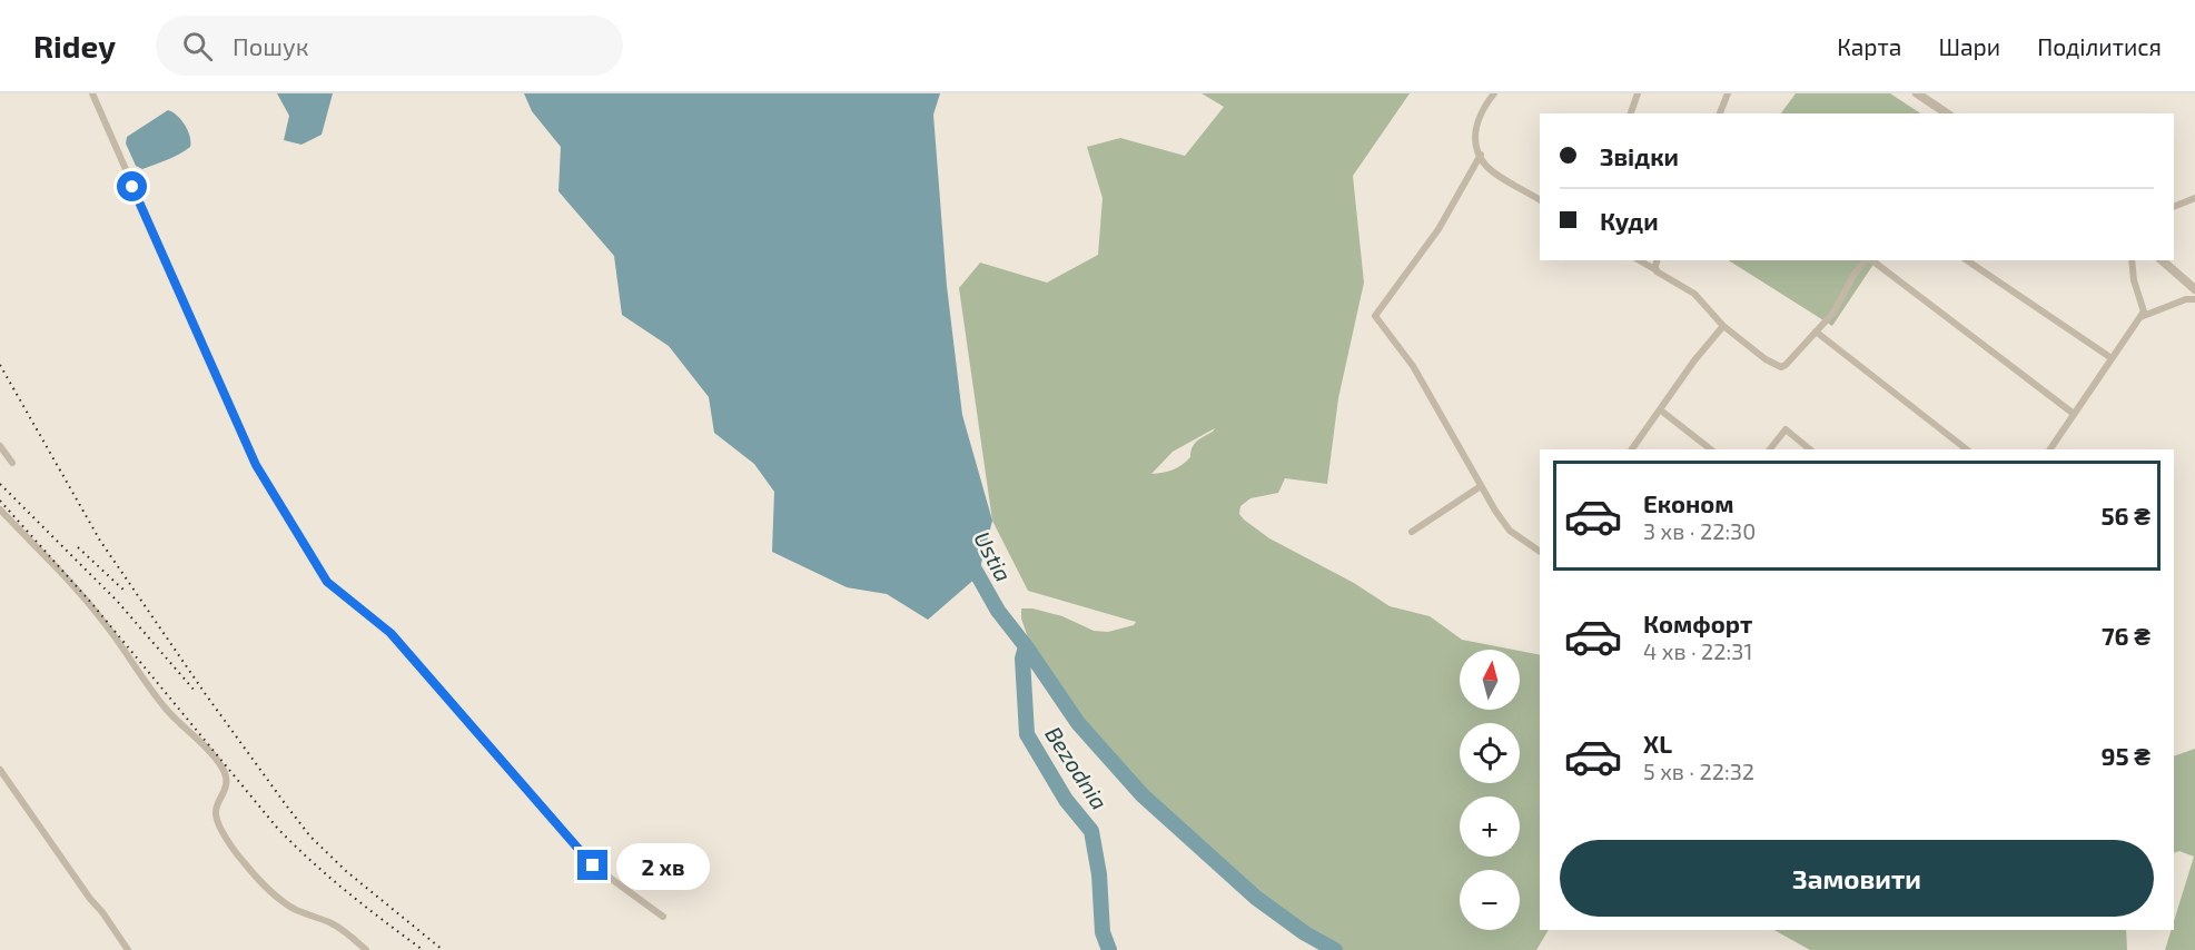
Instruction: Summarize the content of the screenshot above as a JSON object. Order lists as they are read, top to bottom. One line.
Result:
{"water":["Ustia","Bezodnia"],"north":"top","page":{"header":"Ridey","search":"Пошук","nav":["Карта","Шари","Поділитися"],"banner":["Звідки","Куди"],"list":[{"name":"Економ","note":"3 хв · 22:30","value":"56 ₴"},{"name":"Комфорт","note":"4 хв · 22:31","value":"76 ₴"},{"name":"XL","note":"5 хв · 22:32","value":"95 ₴"}],"map_buttons":["+","−"],"buttons":"Замовити","bubble":"2 хв"}}
